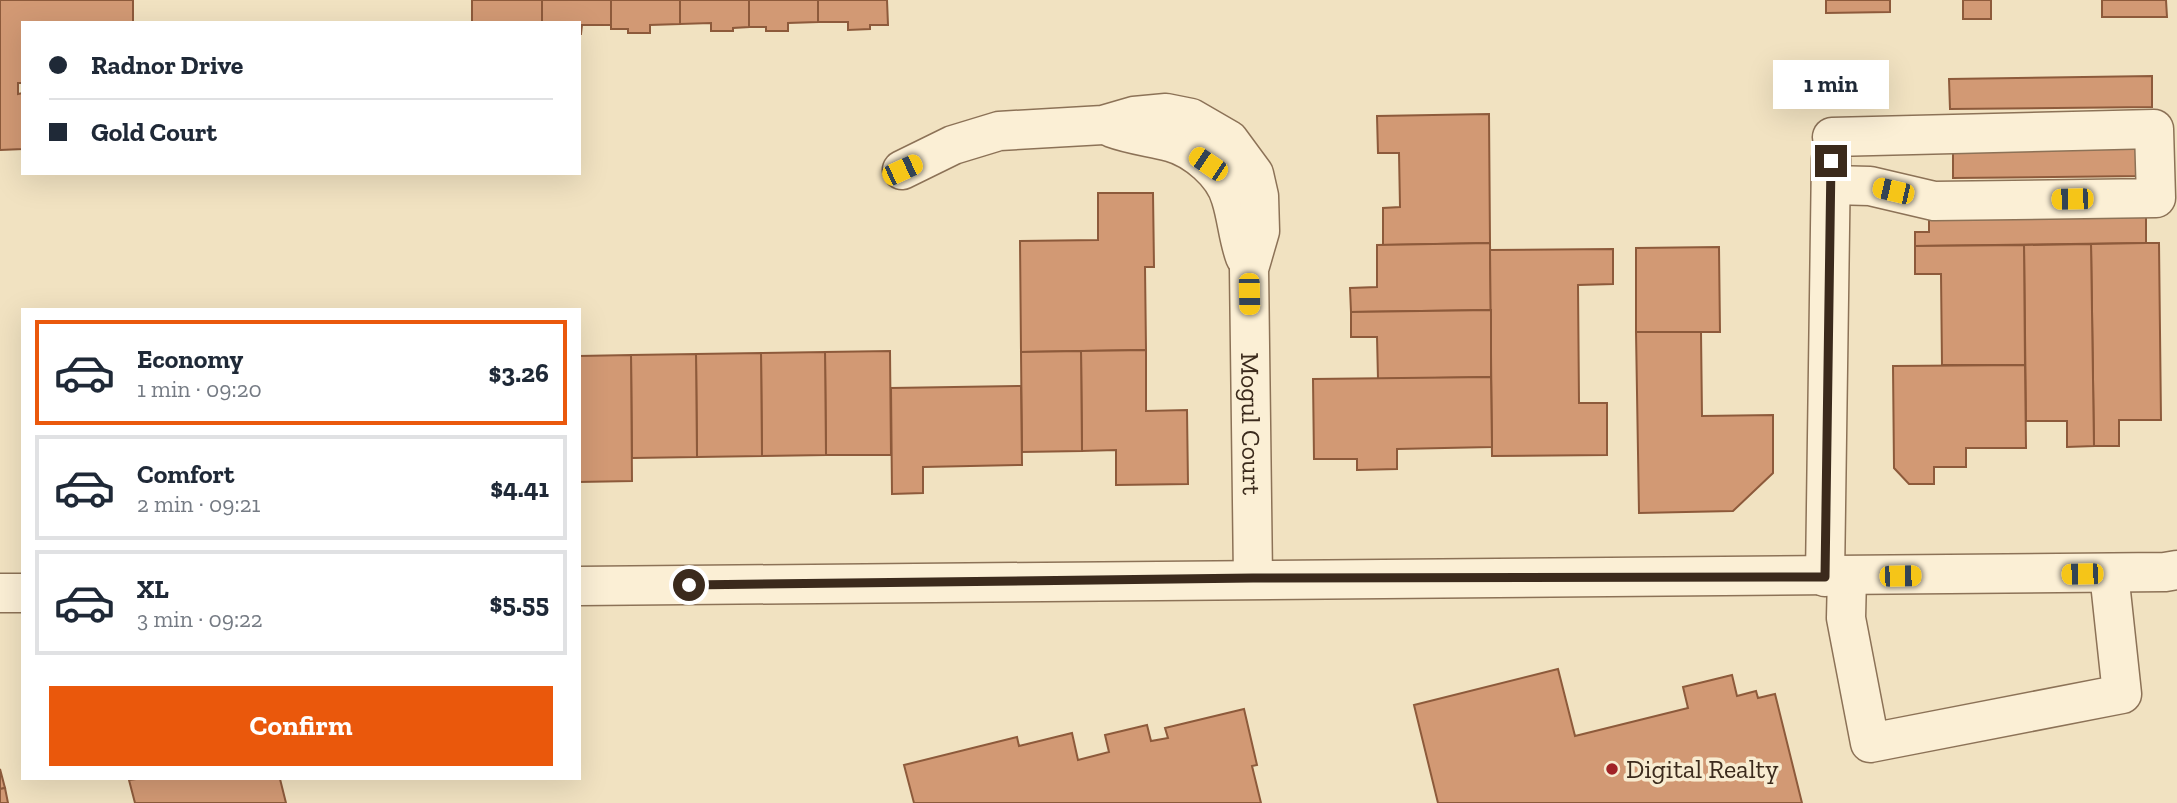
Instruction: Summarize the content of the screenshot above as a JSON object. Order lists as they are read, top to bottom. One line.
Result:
{"streets":{"street":["Mogul Court"]},"places":["Digital Realty"],"page":{"banner":["Radnor Drive","Gold Court"],"bubble":"1 min","list":[{"name":"Economy","note":"1 min · 09:20","value":"$3.26"},{"name":"Comfort","note":"2 min · 09:21","value":"$4.41"},{"name":"XL","note":"3 min · 09:22","value":"$5.55"}],"buttons":"Confirm"}}
